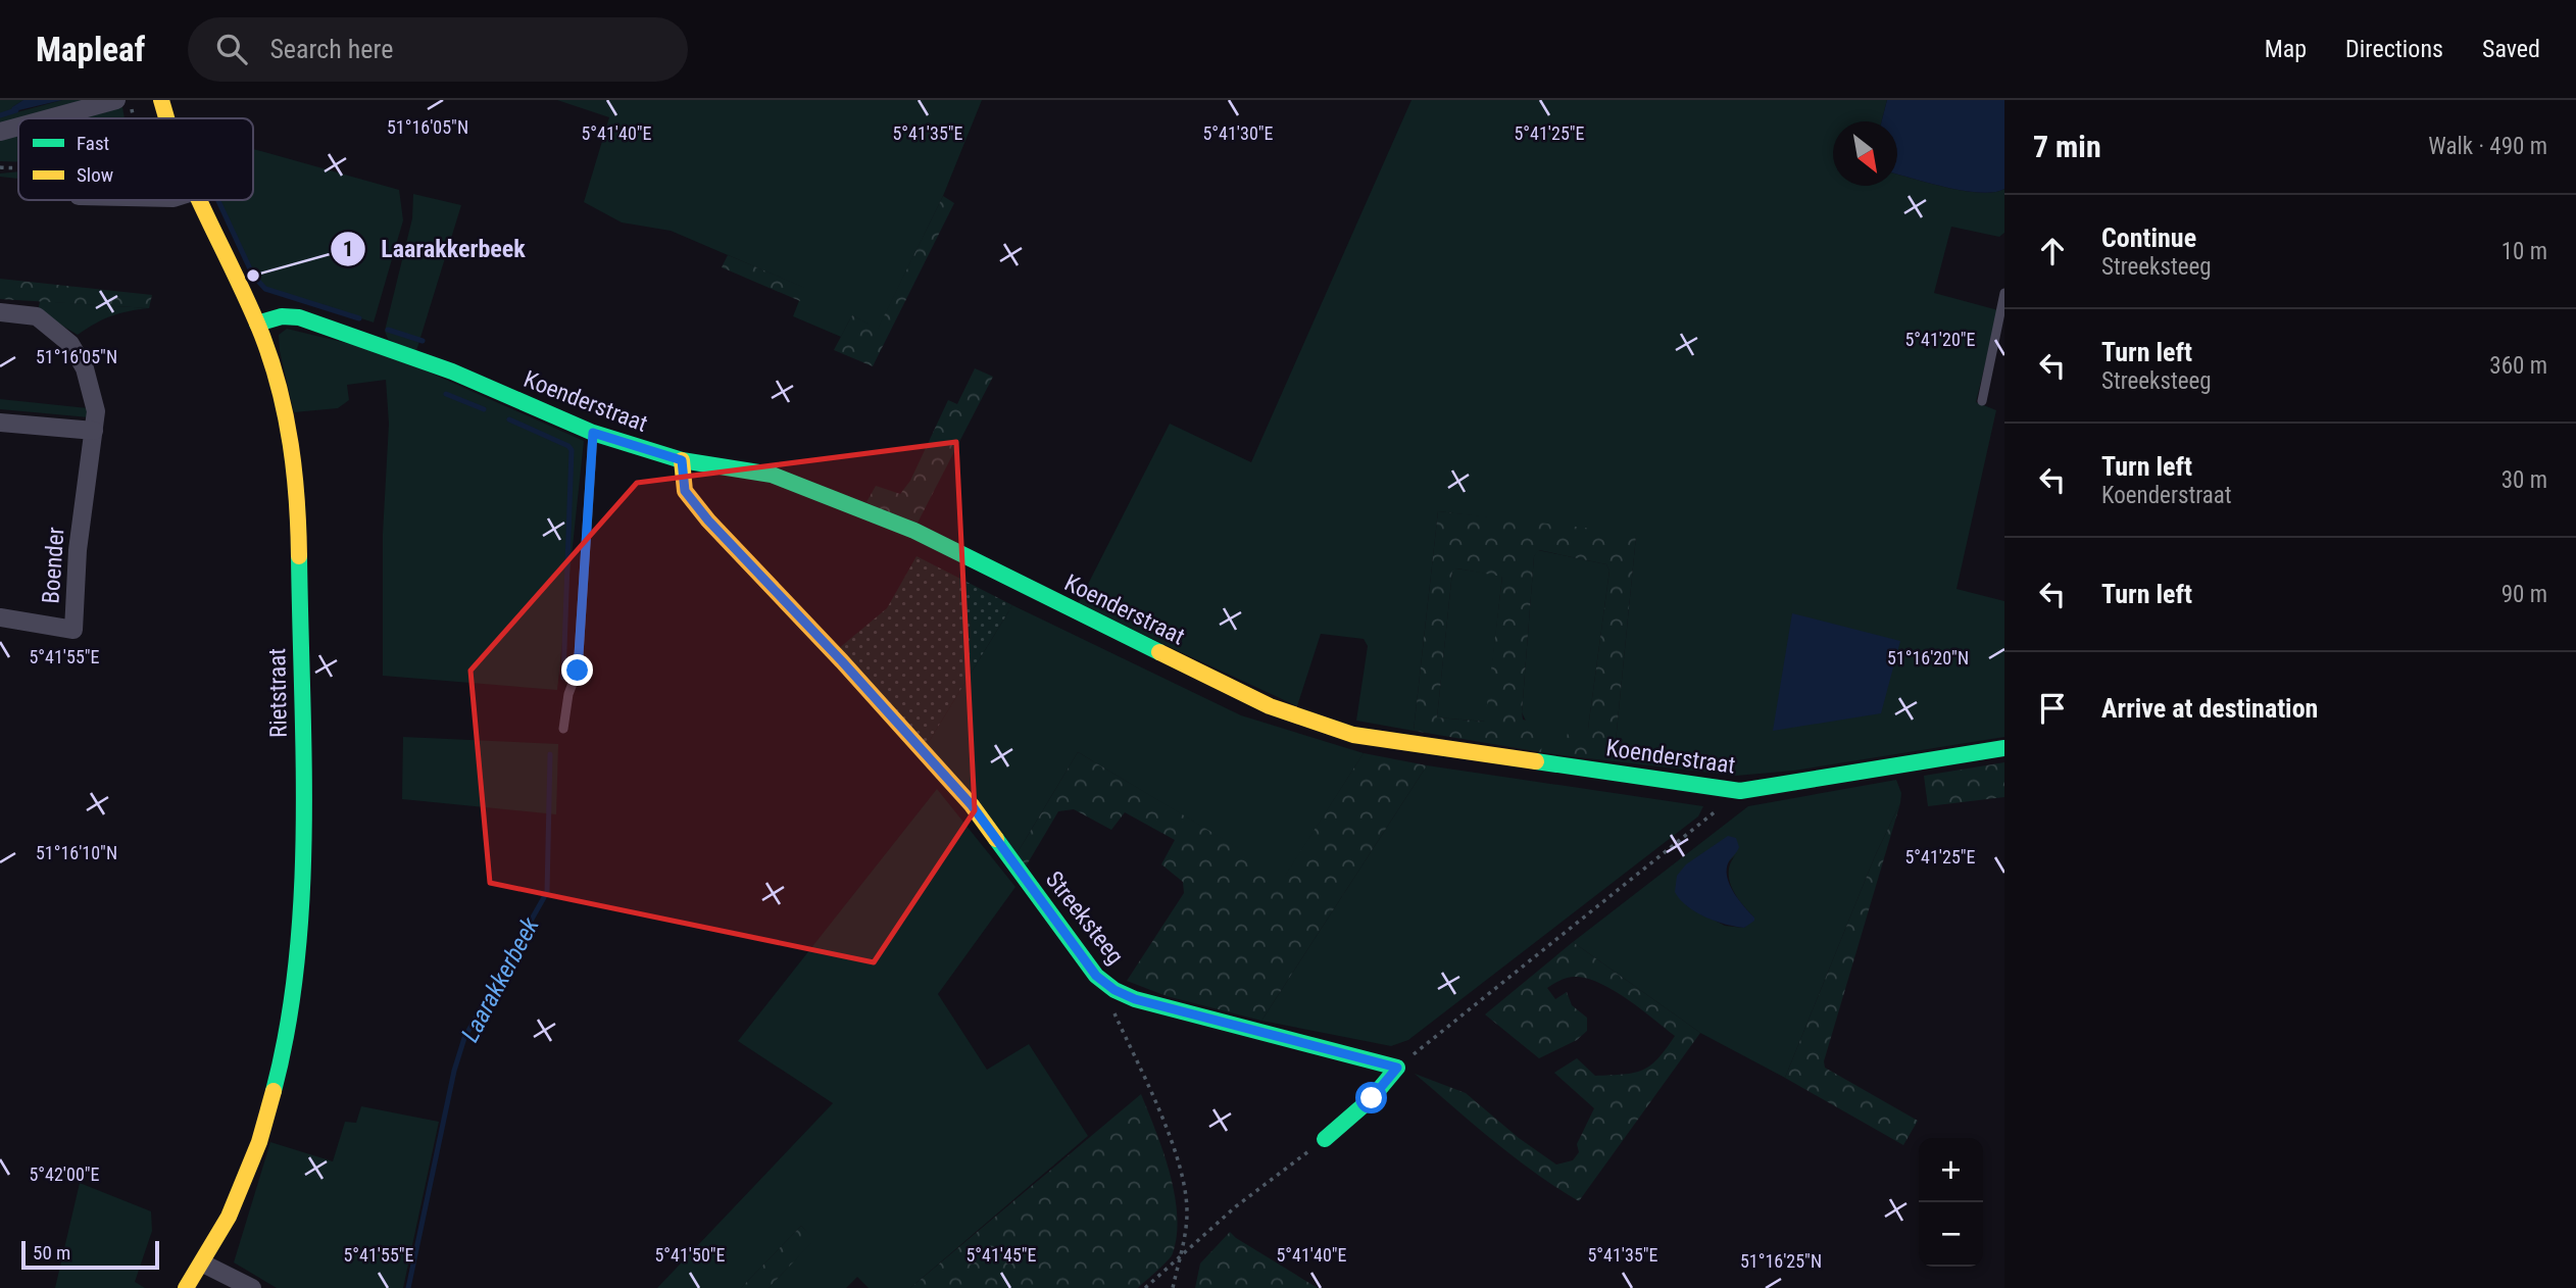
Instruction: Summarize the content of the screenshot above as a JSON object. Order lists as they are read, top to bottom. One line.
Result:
{"streets":{"street":["Koenderstraat","Boender","Rietstraat","Streeksteeg"]},"crossings":[["Koenderstraat","Rietstraat"],["Koenderstraat","Streeksteeg"]],"water":["Laarakkerbeek"],"places":["Laarakkerbeek"],"legend":["Fast","Slow"],"scale_bar":"50 m","north":"bottom right","page":{"header":"Mapleaf","search":"Search here","nav":["Map","Directions","Saved"],"heading":["7 min","Walk · 490 m"],"list":[["Continue","Streeksteeg","10 m"],["Turn left","Streeksteeg","360 m"],["Turn left","Koenderstraat","30 m"],["Turn left","90 m"],"Arrive at destination"],"map_buttons":["+","−"],"scale":"50 m"},"coordinates":["51°16'05\"N","5°41'35\"E","5°41'30\"E","5°41'25\"E","5°41'40\"E","5°41'20\"E","5°41'55\"E","51°16'20\"N","51°16'10\"N","5°42'00\"E","5°41'50\"E","5°41'45\"E","51°16'25\"N"]}
